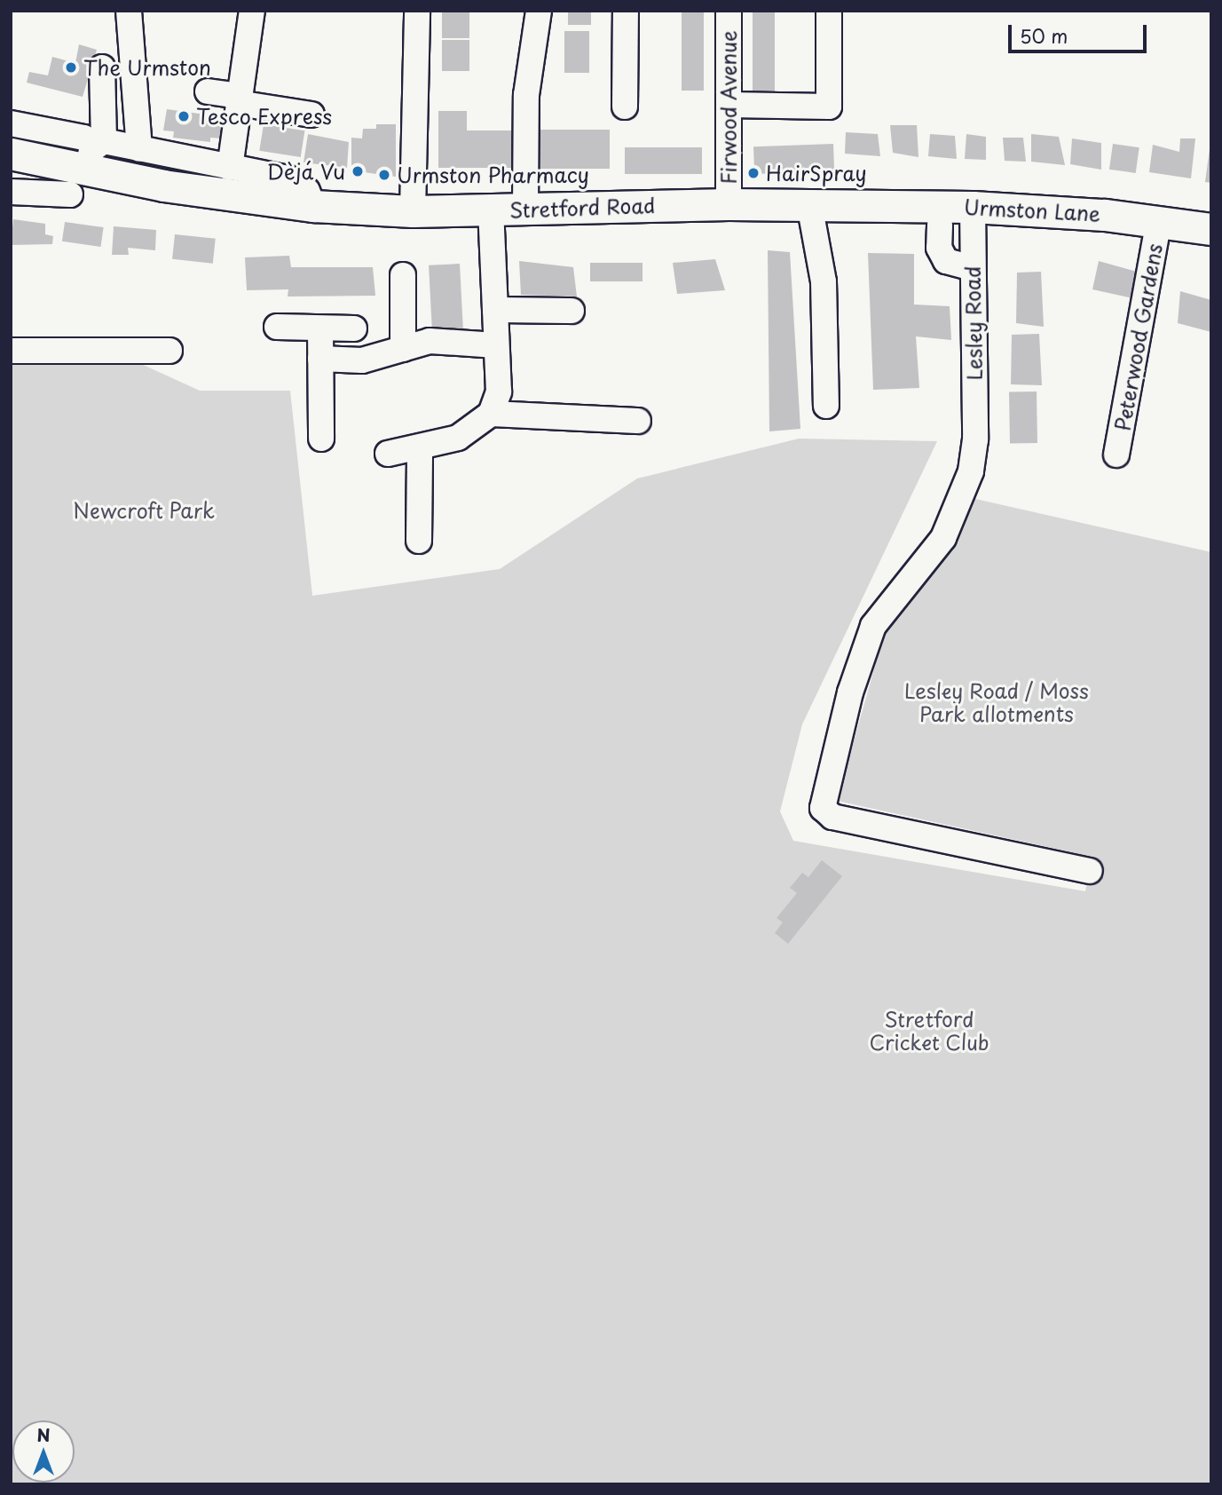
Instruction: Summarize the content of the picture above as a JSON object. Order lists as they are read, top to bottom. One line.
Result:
{"streets":{"main road":["Stretford Road","Urmston Lane"],"street":["Firwood Avenue","Lesley Road","Peterwood Gardens"]},"crossings":[["Firwood Avenue","Stretford Road"],["Stretford Road","Urmston Lane"],["Urmston Lane","Lesley Road"],["Urmston Lane","Peterwood Gardens"]],"parks":["Newcroft Park","Lesley Road / Moss Park allotments","Stretford Cricket Club"],"places":["The Urmston","Tesco Express","Dèjá Vu","HairSpray","Urmston Pharmacy"],"scale_bar":"50 m","north":"top"}
